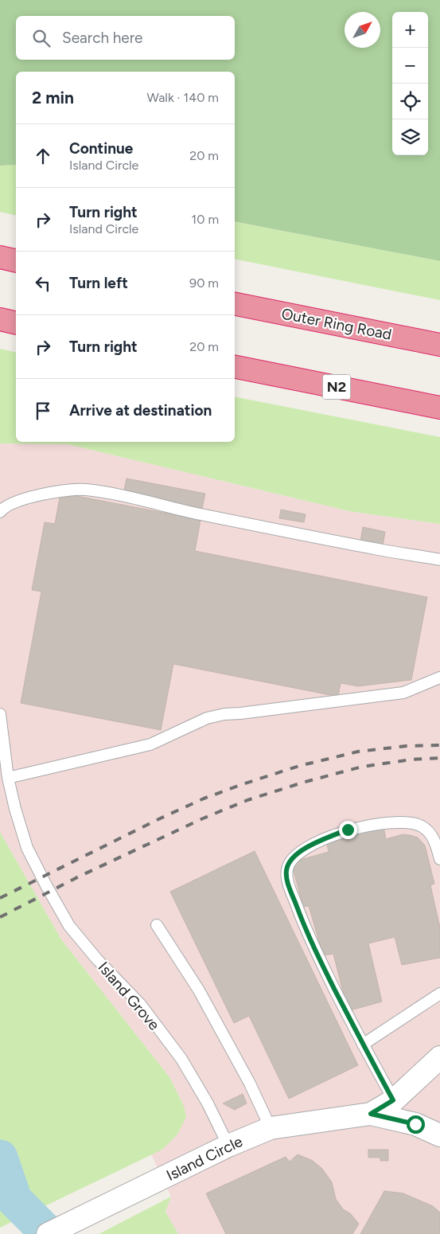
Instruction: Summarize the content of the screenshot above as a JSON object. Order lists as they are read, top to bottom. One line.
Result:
{"streets":{"highway":["Outer Ring Road","N2"],"street":["Island Circle"],"lane":["Island Grove"]},"crossings":[["Island Grove","Island Circle"]],"north":"top right","page":{"map_buttons":["+","−"],"search":"Search here","heading":["2 min","Walk · 140 m"],"list":[["Continue","Island Circle","20 m"],["Turn right","Island Circle","10 m"],["Turn left","90 m"],["Turn right","20 m"],"Arrive at destination"]}}
